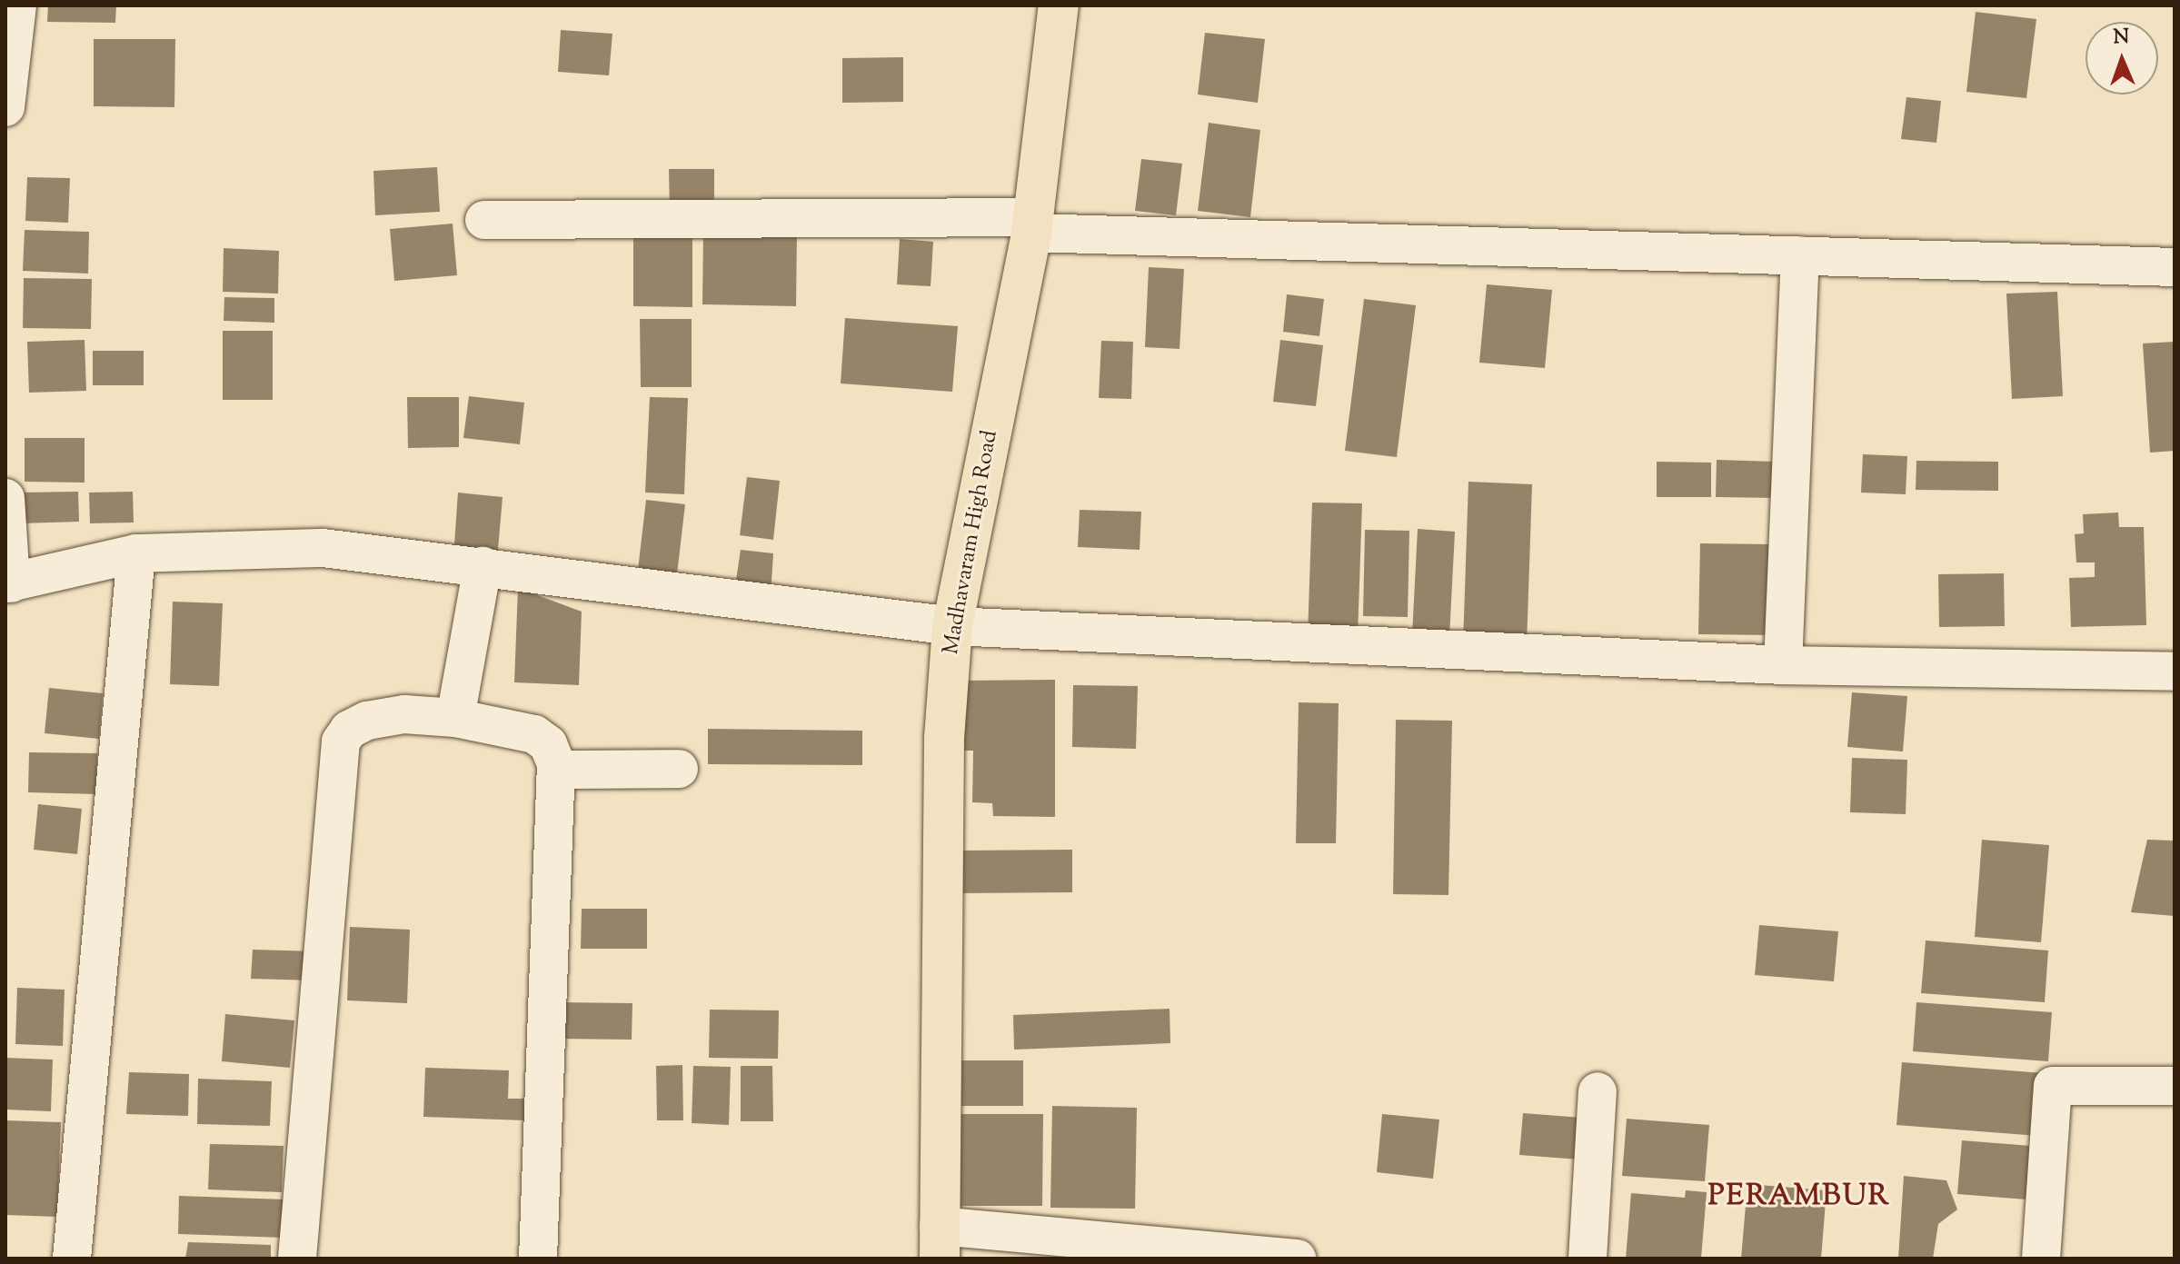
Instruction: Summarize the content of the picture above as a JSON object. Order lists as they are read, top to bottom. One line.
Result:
{"streets":{"main road":["Madhavaram High Road"]},"districts":["PERAMBUR"],"north":"top"}
